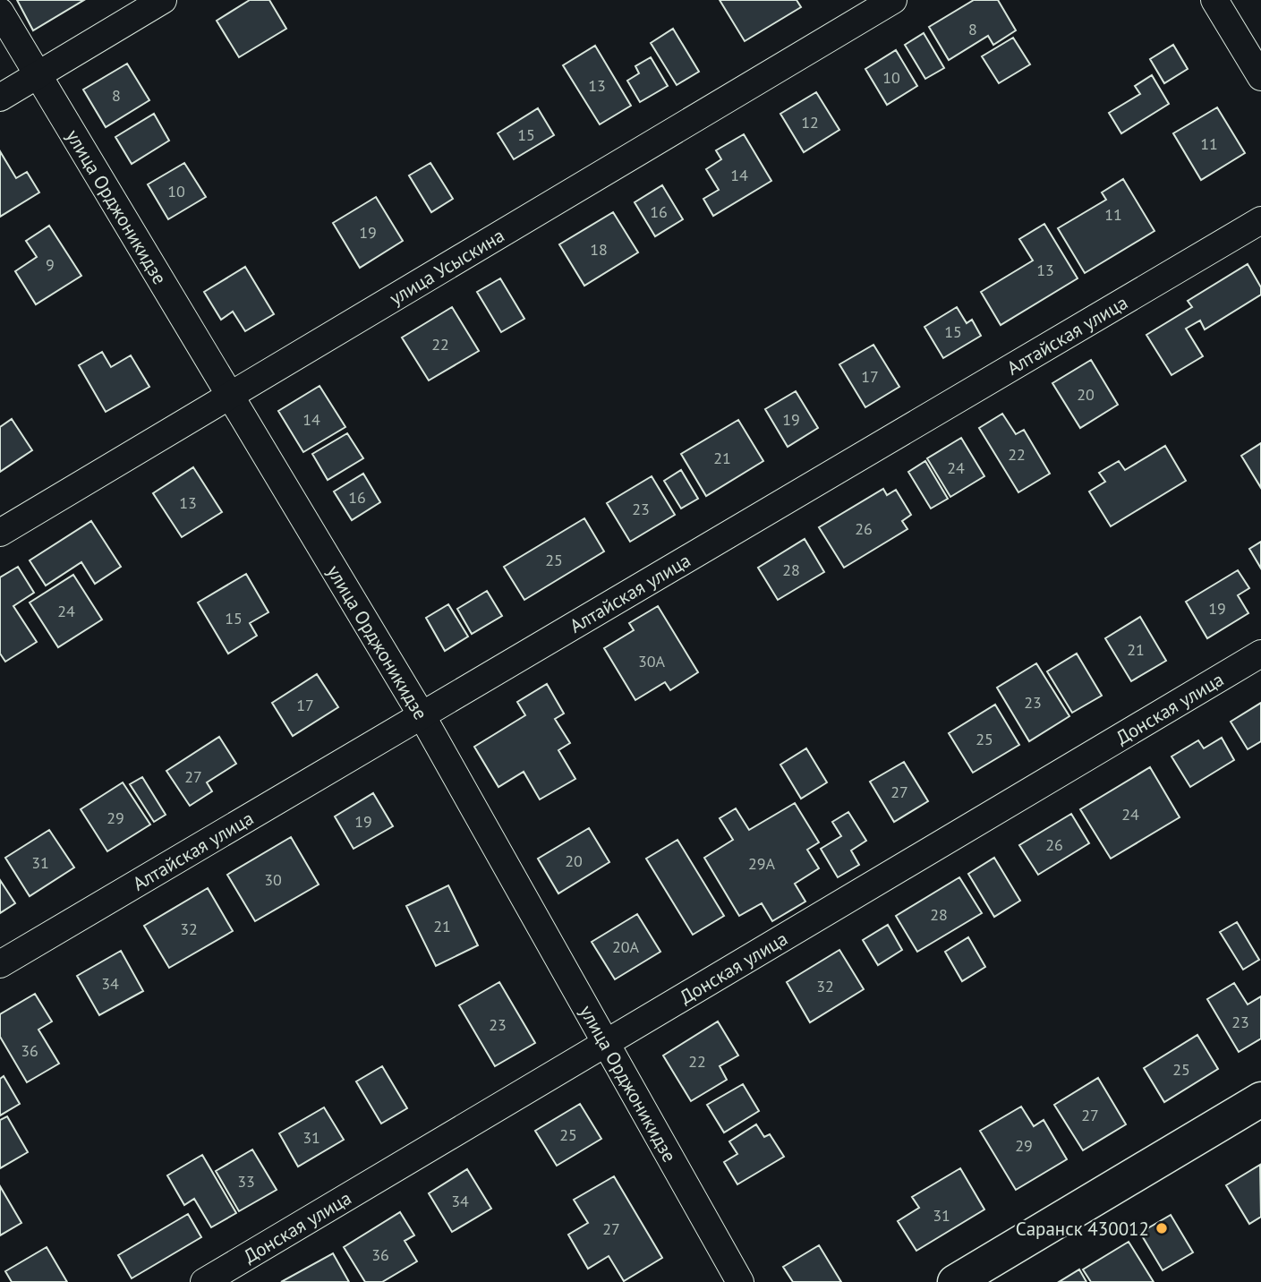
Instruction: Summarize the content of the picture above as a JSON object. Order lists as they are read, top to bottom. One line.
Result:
{"streets":{"street":["улица Орджоникидзе","улица Усыскина","Алтайская улица","Донская улица"]},"crossings":[["улица Орджоникидзе","улица Усыскина"],["улица Орджоникидзе","Алтайская улица"],["улица Орджоникидзе","Донская улица"]],"places":["Саранск 430012"],"house_numbers":["8","10","13","8","12","15","11","14","10","16","11","19","18","9","13","15","22","17","20","14","19","22","21","24","16","13","23","26","25","28","19","24","15","21","30А","23","17","25","27","27","24","29","19","26","20","31","29А","30","28","21","32","20А","34","32","23","23","36","22","25","27","25","31","29","33","34","31","27","36"]}
